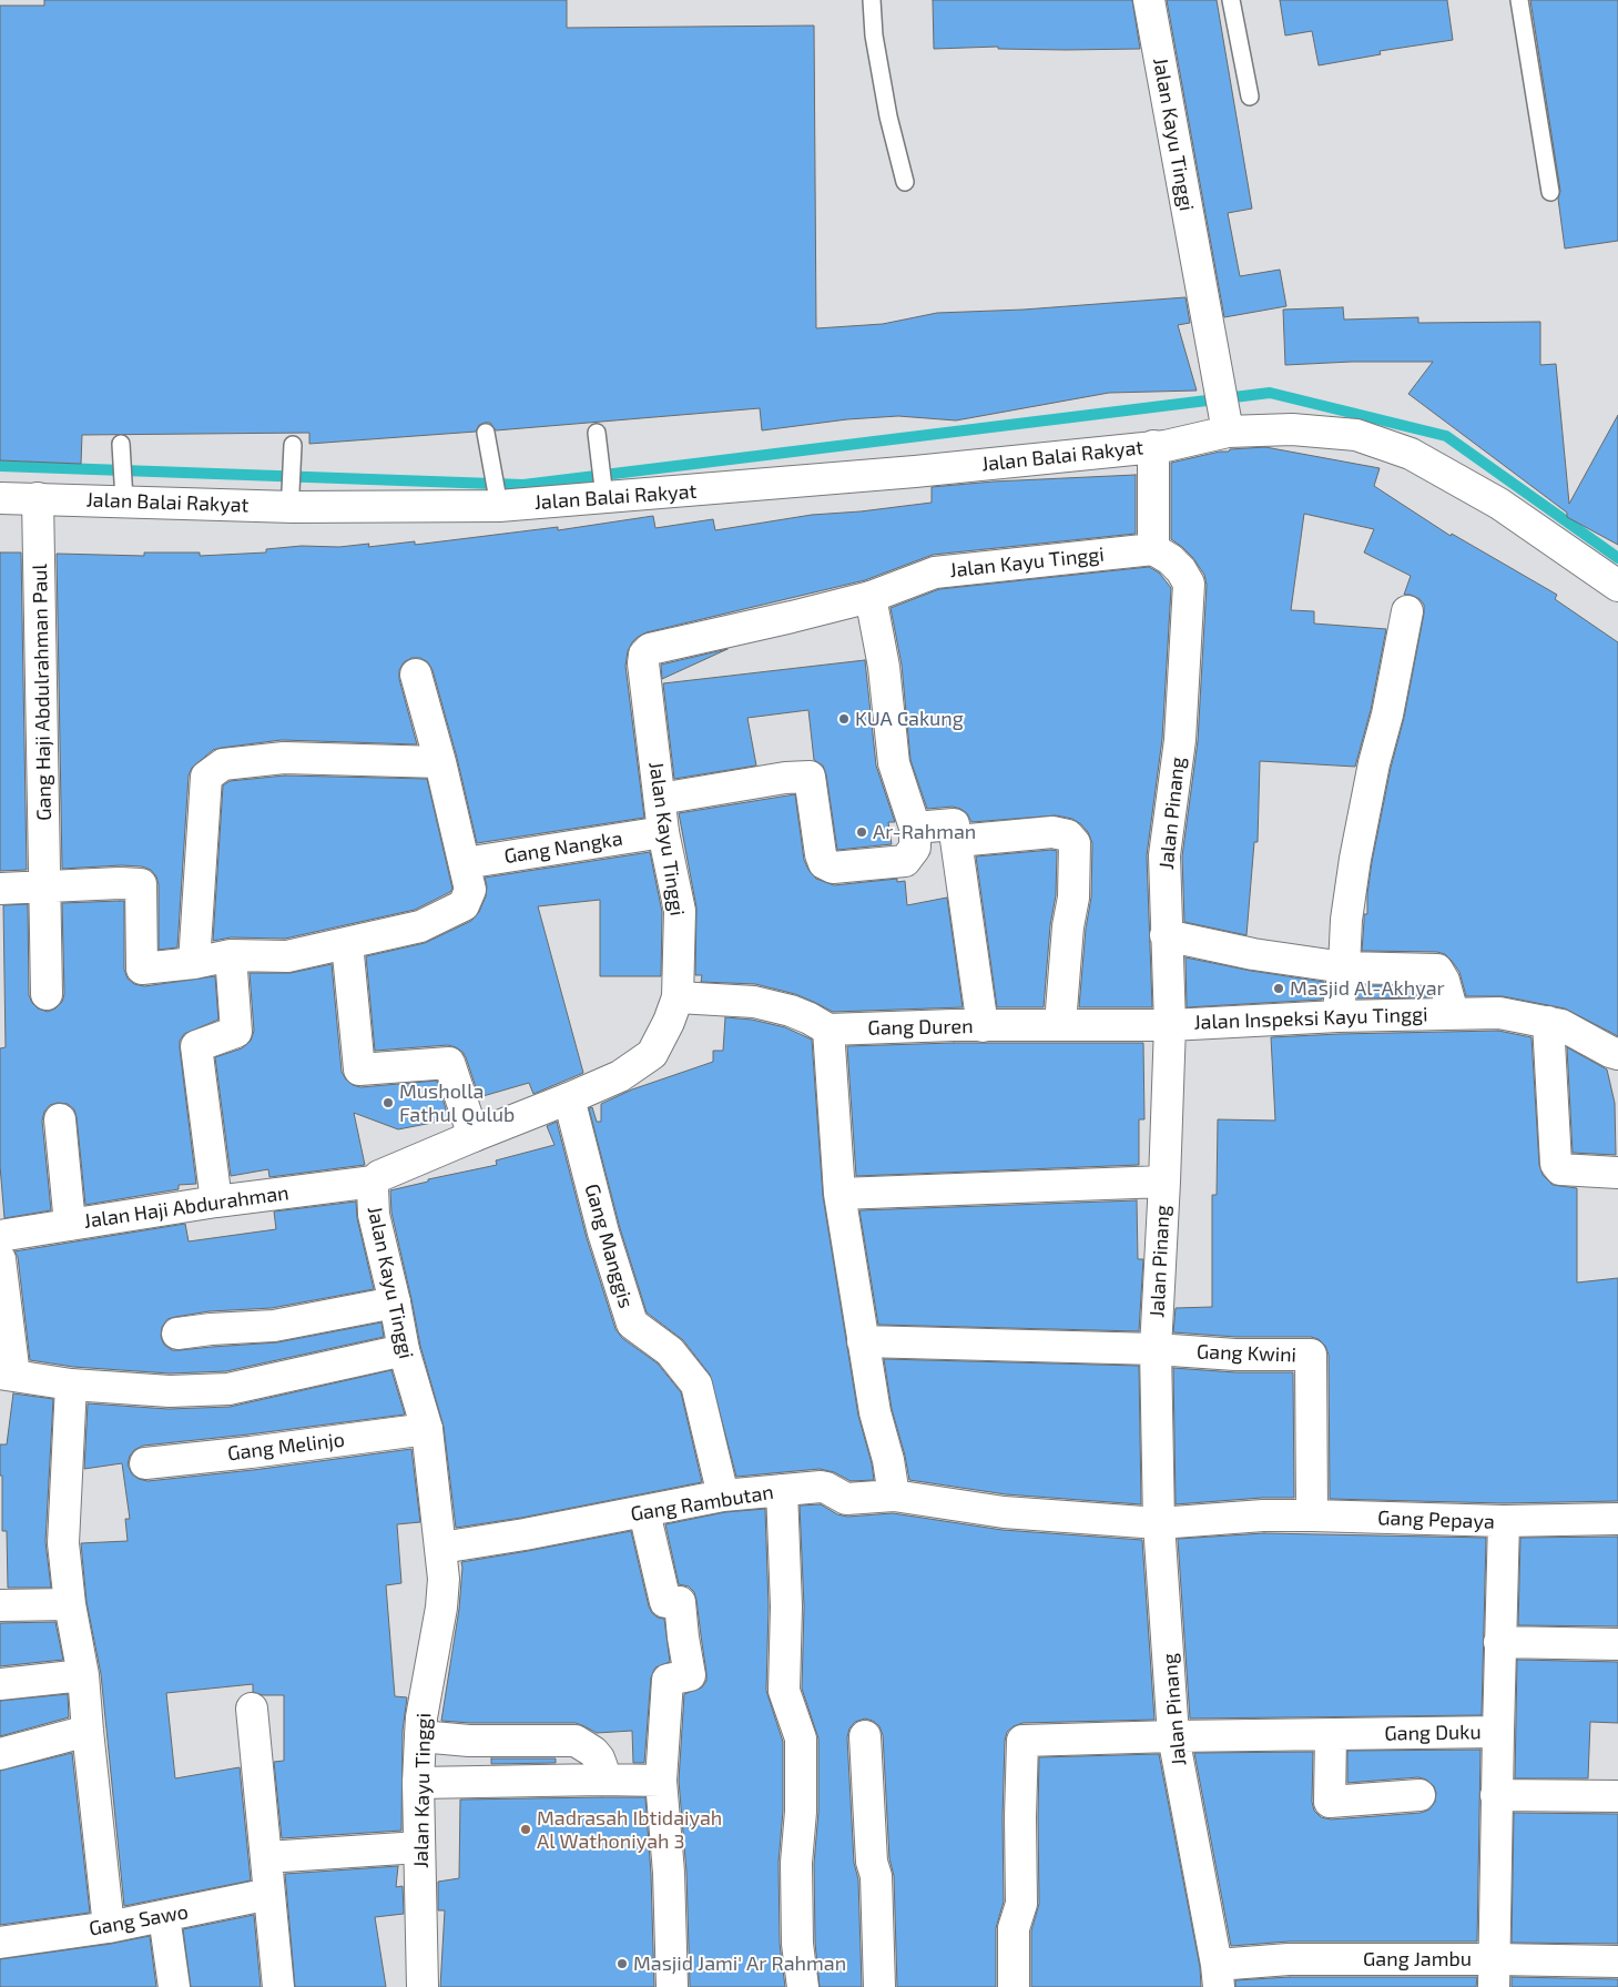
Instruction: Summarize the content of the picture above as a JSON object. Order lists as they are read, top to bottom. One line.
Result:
{"streets":{"street":["Jalan Kayu Tinggi","Jalan Balai Rakyat","Gang Haji Abdulrahman Paul","Jalan Pinang","Gang Nangka","Jalan Inspeksi Kayu Tinggi","Gang Duren","Jalan Haji Abdurahman","Gang Manggis","Gang Kwini","Gang Melinjo","Gang Rambutan","Gang Pepaya","Gang Duku","Gang Sawo","Gang Jambu"]},"crossings":[["Jalan Kayu Tinggi","Jalan Balai Rakyat"],["Jalan Kayu Tinggi","Jalan Pinang"],["Jalan Kayu Tinggi","Gang Nangka"],["Jalan Kayu Tinggi","Jalan Haji Abdurahman"],["Jalan Kayu Tinggi","Gang Manggis"],["Jalan Kayu Tinggi","Gang Melinjo"],["Jalan Kayu Tinggi","Gang Rambutan"],["Jalan Balai Rakyat","Gang Haji Abdulrahman Paul"],["Jalan Pinang","Jalan Inspeksi Kayu Tinggi"],["Jalan Pinang","Gang Duren"],["Jalan Pinang","Gang Kwini"],["Jalan Pinang","Gang Rambutan"],["Jalan Pinang","Gang Pepaya"],["Jalan Pinang","Gang Duku"],["Jalan Pinang","Gang Jambu"],["Jalan Inspeksi Kayu Tinggi","Gang Duren"],["Gang Manggis","Gang Rambutan"],["Gang Kwini","Gang Pepaya"],["Gang Rambutan","Gang Pepaya"],["Gang Pepaya","Gang Duku"],["Gang Duku","Gang Jambu"]],"places":["KUA Cakung","Ar-Rahman","Masjid Al-Akhyar","Musholla Fathul Qulub","Madrasah Ibtidaiyah Al Wathoniyah 3","Masjid Jami' Ar Rahman"]}
